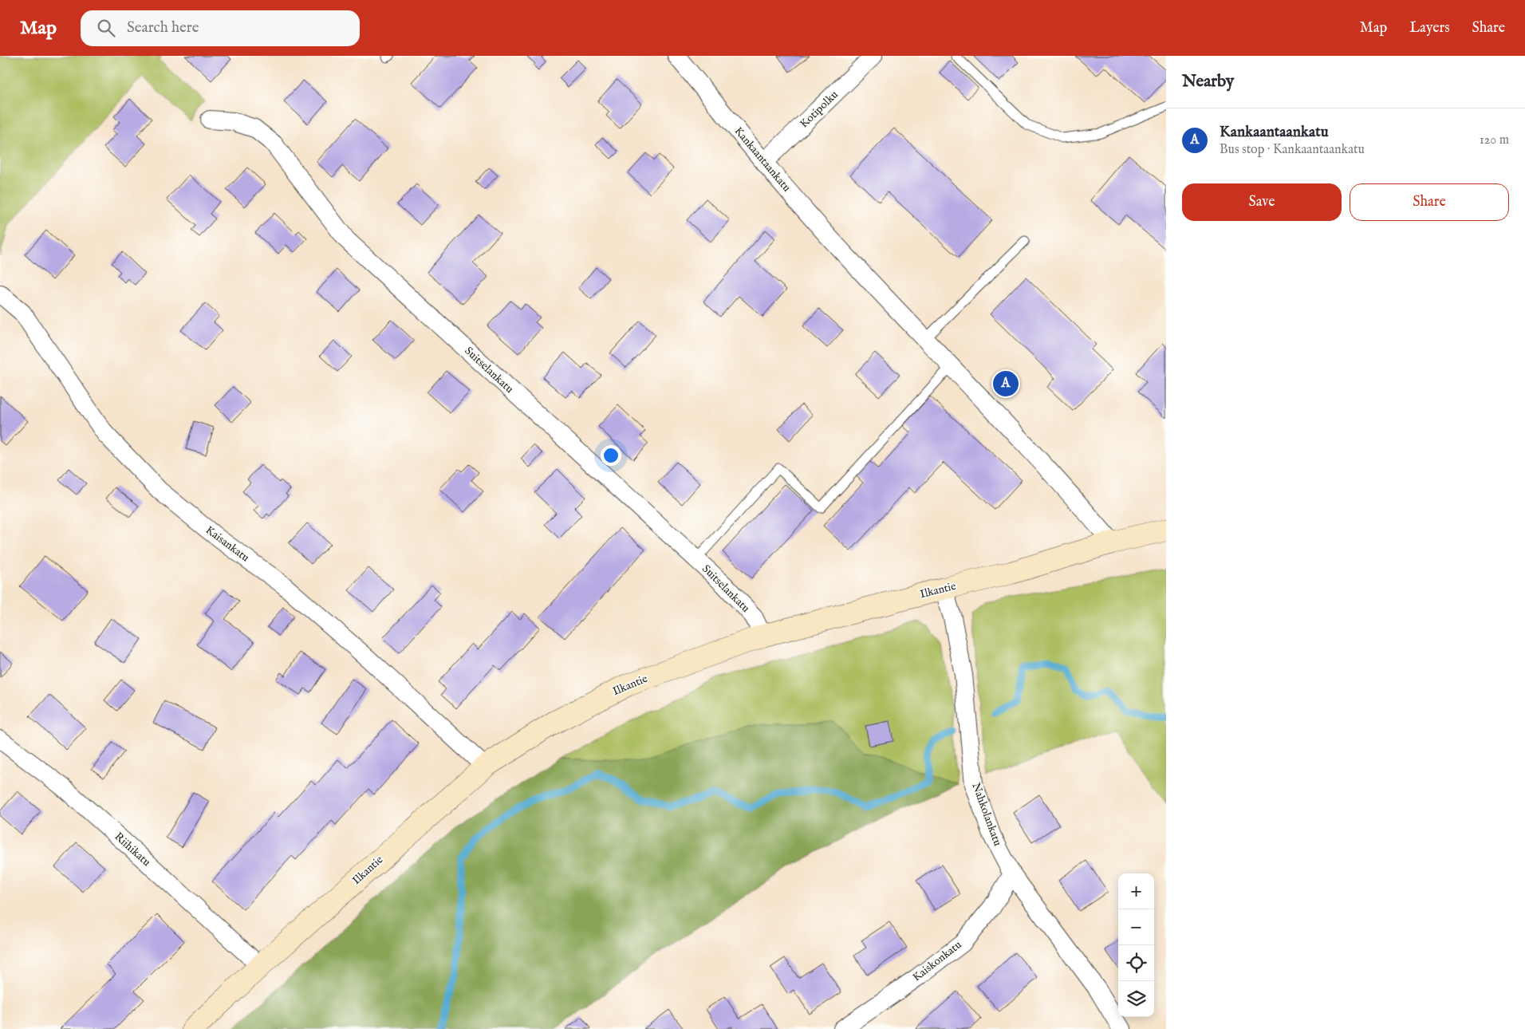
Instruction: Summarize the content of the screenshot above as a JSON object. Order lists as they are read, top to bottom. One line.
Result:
{"streets":{"main road":["Ilkantie"],"street":["Kotipolku","Kankaantaankatu","Suitselankatu","Kaisankatu","Nahkolankatu","Riihikatu","Kaiskonkatu"]},"crossings":[["Kotipolku","Kankaantaankatu"],["Kankaantaankatu","Ilkantie"],["Suitselankatu","Ilkantie"],["Kaisankatu","Ilkantie"],["Ilkantie","Nahkolankatu"],["Ilkantie","Riihikatu"],["Nahkolankatu","Kaiskonkatu"]],"page":{"header":"Map","search":"Search here","nav":["Map","Layers","Share"],"heading":"Nearby","list":[{"mark":"A","name":"Kankaantaankatu","note":"Bus stop · Kankaantaankatu","value":"120 m"}],"buttons":["Save","Share"],"pins":"A","map_buttons":["+","−"]}}
